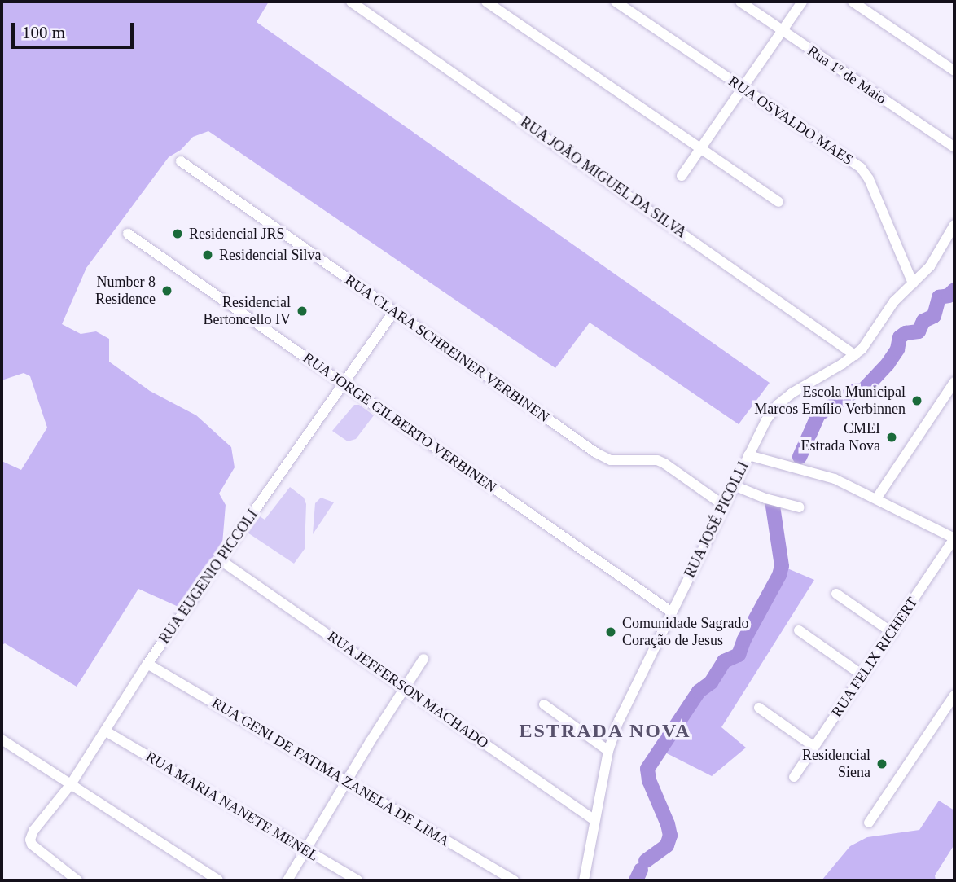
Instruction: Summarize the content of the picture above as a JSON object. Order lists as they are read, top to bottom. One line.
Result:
{"streets":{"street":["Rua 1º de Maio","RUA OSVALDO MAES","RUA JOÃO MIGUEL DA SILVA","RUA CLARA SCHREINER VERBINEN","RUA JORGE GILBERTO VERBINEN","RUA JOSÉ PICOLLI","RUA EUGENIO PICCOLI","RUA FELIX RICHERT","RUA JEFFERSON MACHADO","RUA GENI DE FATIMA ZANELA DE LIMA","RUA MARIA NANETE MENEL"]},"crossings":[["RUA OSVALDO MAES","RUA JOSÉ PICOLLI"],["RUA JOÃO MIGUEL DA SILVA","RUA JOSÉ PICOLLI"],["RUA CLARA SCHREINER VERBINEN","RUA JOSÉ PICOLLI"],["RUA CLARA SCHREINER VERBINEN","RUA EUGENIO PICCOLI"],["RUA JORGE GILBERTO VERBINEN","RUA JOSÉ PICOLLI"],["RUA JORGE GILBERTO VERBINEN","RUA EUGENIO PICCOLI"],["RUA JOSÉ PICOLLI","RUA JEFFERSON MACHADO"],["RUA EUGENIO PICCOLI","RUA JEFFERSON MACHADO"],["RUA EUGENIO PICCOLI","RUA GENI DE FATIMA ZANELA DE LIMA"],["RUA EUGENIO PICCOLI","RUA MARIA NANETE MENEL"]],"districts":["ESTRADA NOVA"],"places":["Residencial JRS","Residencial Silva","Number 8 Residence","Residencial Bertoncello IV","Escola Municipal Marcos Emílio Verbinnen","CMEI Estrada Nova","Comunidade Sagrado Coração de Jesus","Residencial Siena"],"scale_bar":"100 m"}
